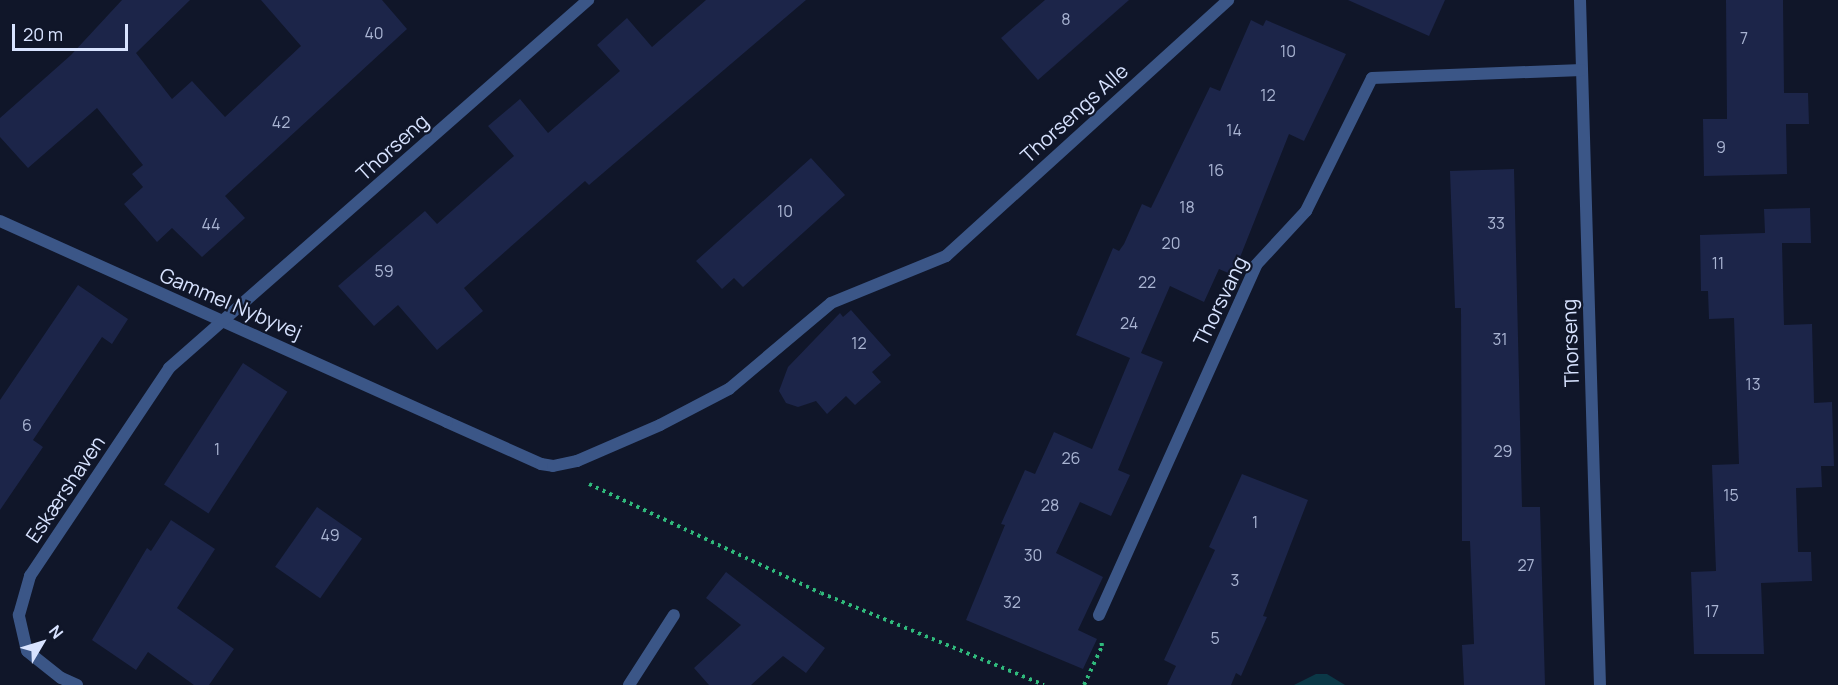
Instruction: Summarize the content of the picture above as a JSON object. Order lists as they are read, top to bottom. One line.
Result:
{"streets":{"street":["Thorsengs Alle","Thorseng","Thorsvang","Gammel Nybyvej","Eskærshaven"]},"crossings":[["Thorsengs Alle","Gammel Nybyvej"],["Thorseng","Thorsvang"],["Thorseng","Gammel Nybyvej"],["Thorseng","Eskærshaven"],["Gammel Nybyvej","Eskærshaven"]],"house_numbers":["8","40","7","10","12","42","14","9","16","18","10","33","44","20","11","59","22","24","31","12","13","6","1","29","26","15","28","1","49","30","27","3","32","17","5"],"scale_bar":"20 m","north":"top right"}
